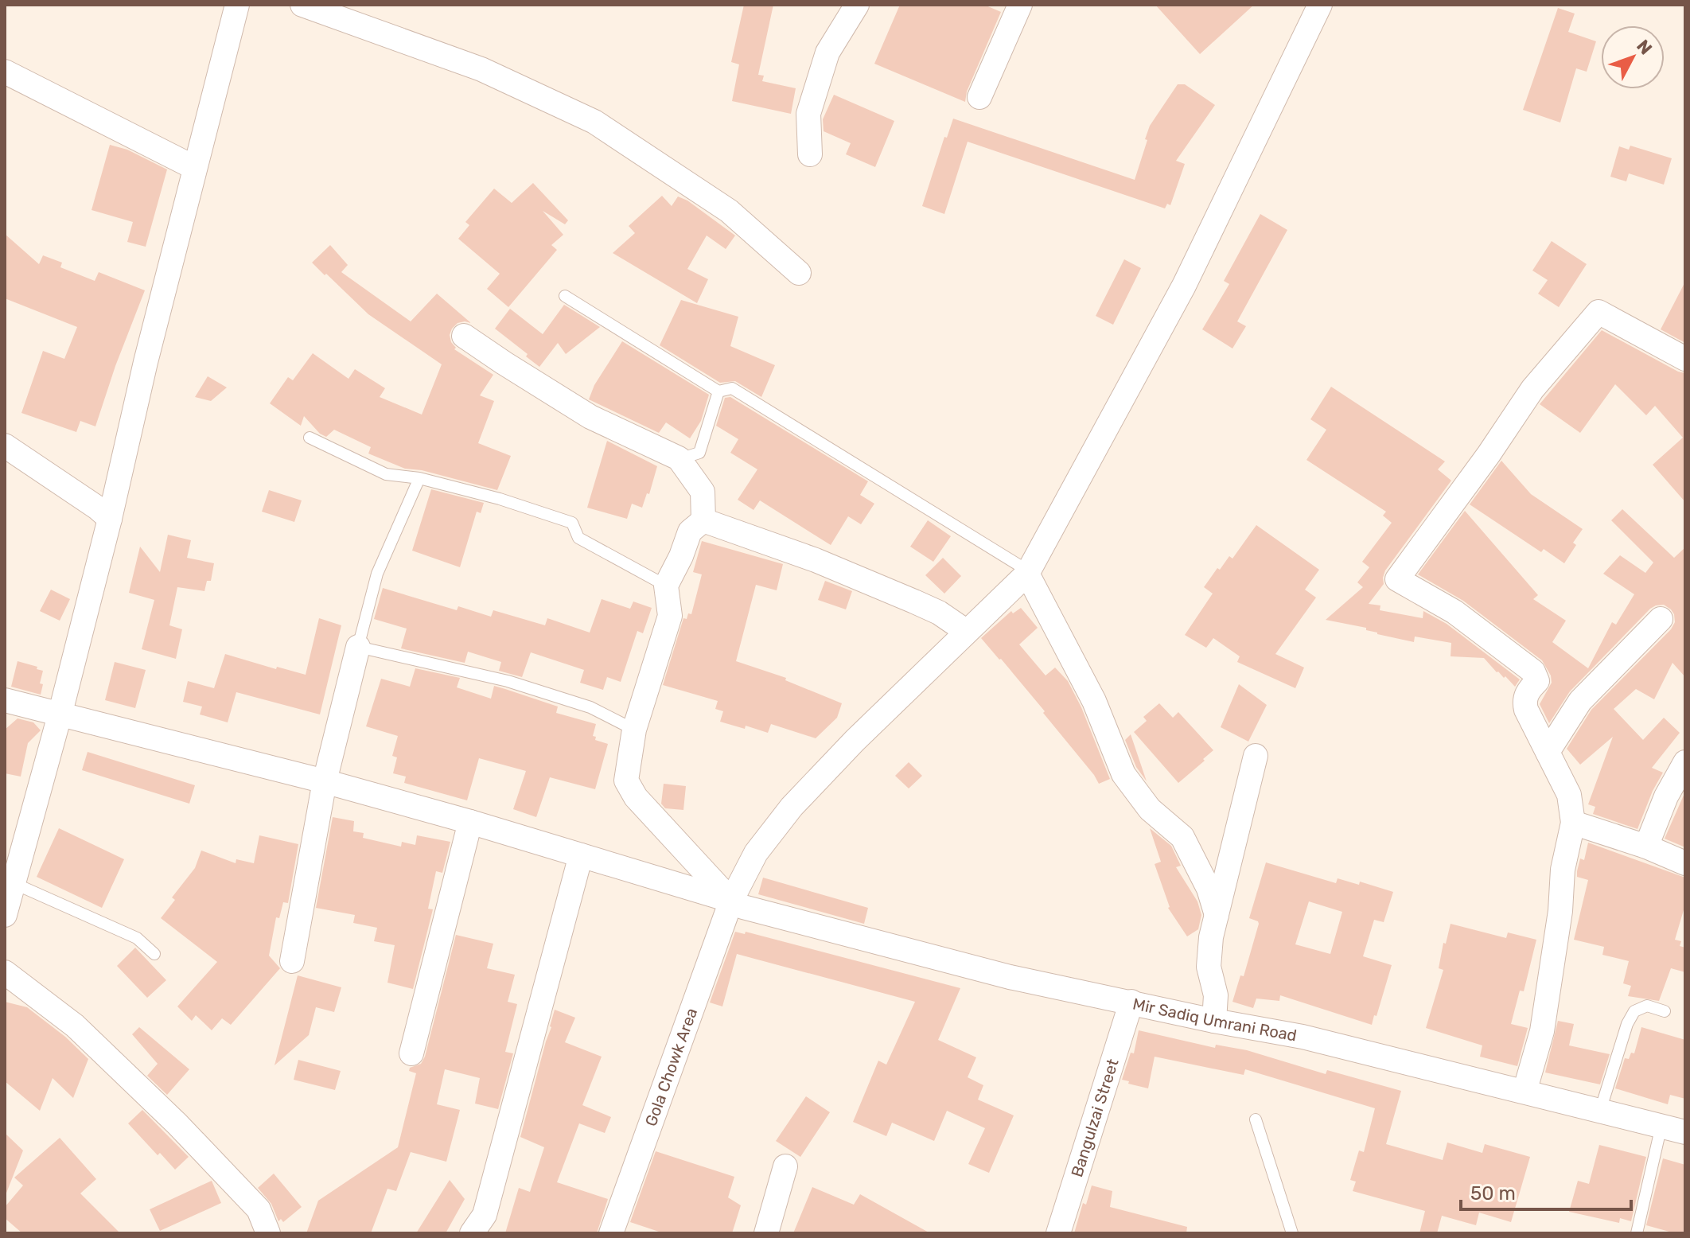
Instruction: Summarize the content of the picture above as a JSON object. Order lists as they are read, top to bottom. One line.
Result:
{"streets":{"street":["Mir Sadiq Umrani Road","Gola Chowk Area","Bangulzai Street"]},"crossings":[["Mir Sadiq Umrani Road","Gola Chowk Area"],["Mir Sadiq Umrani Road","Bangulzai Street"]],"scale_bar":"50 m","north":"top right"}
